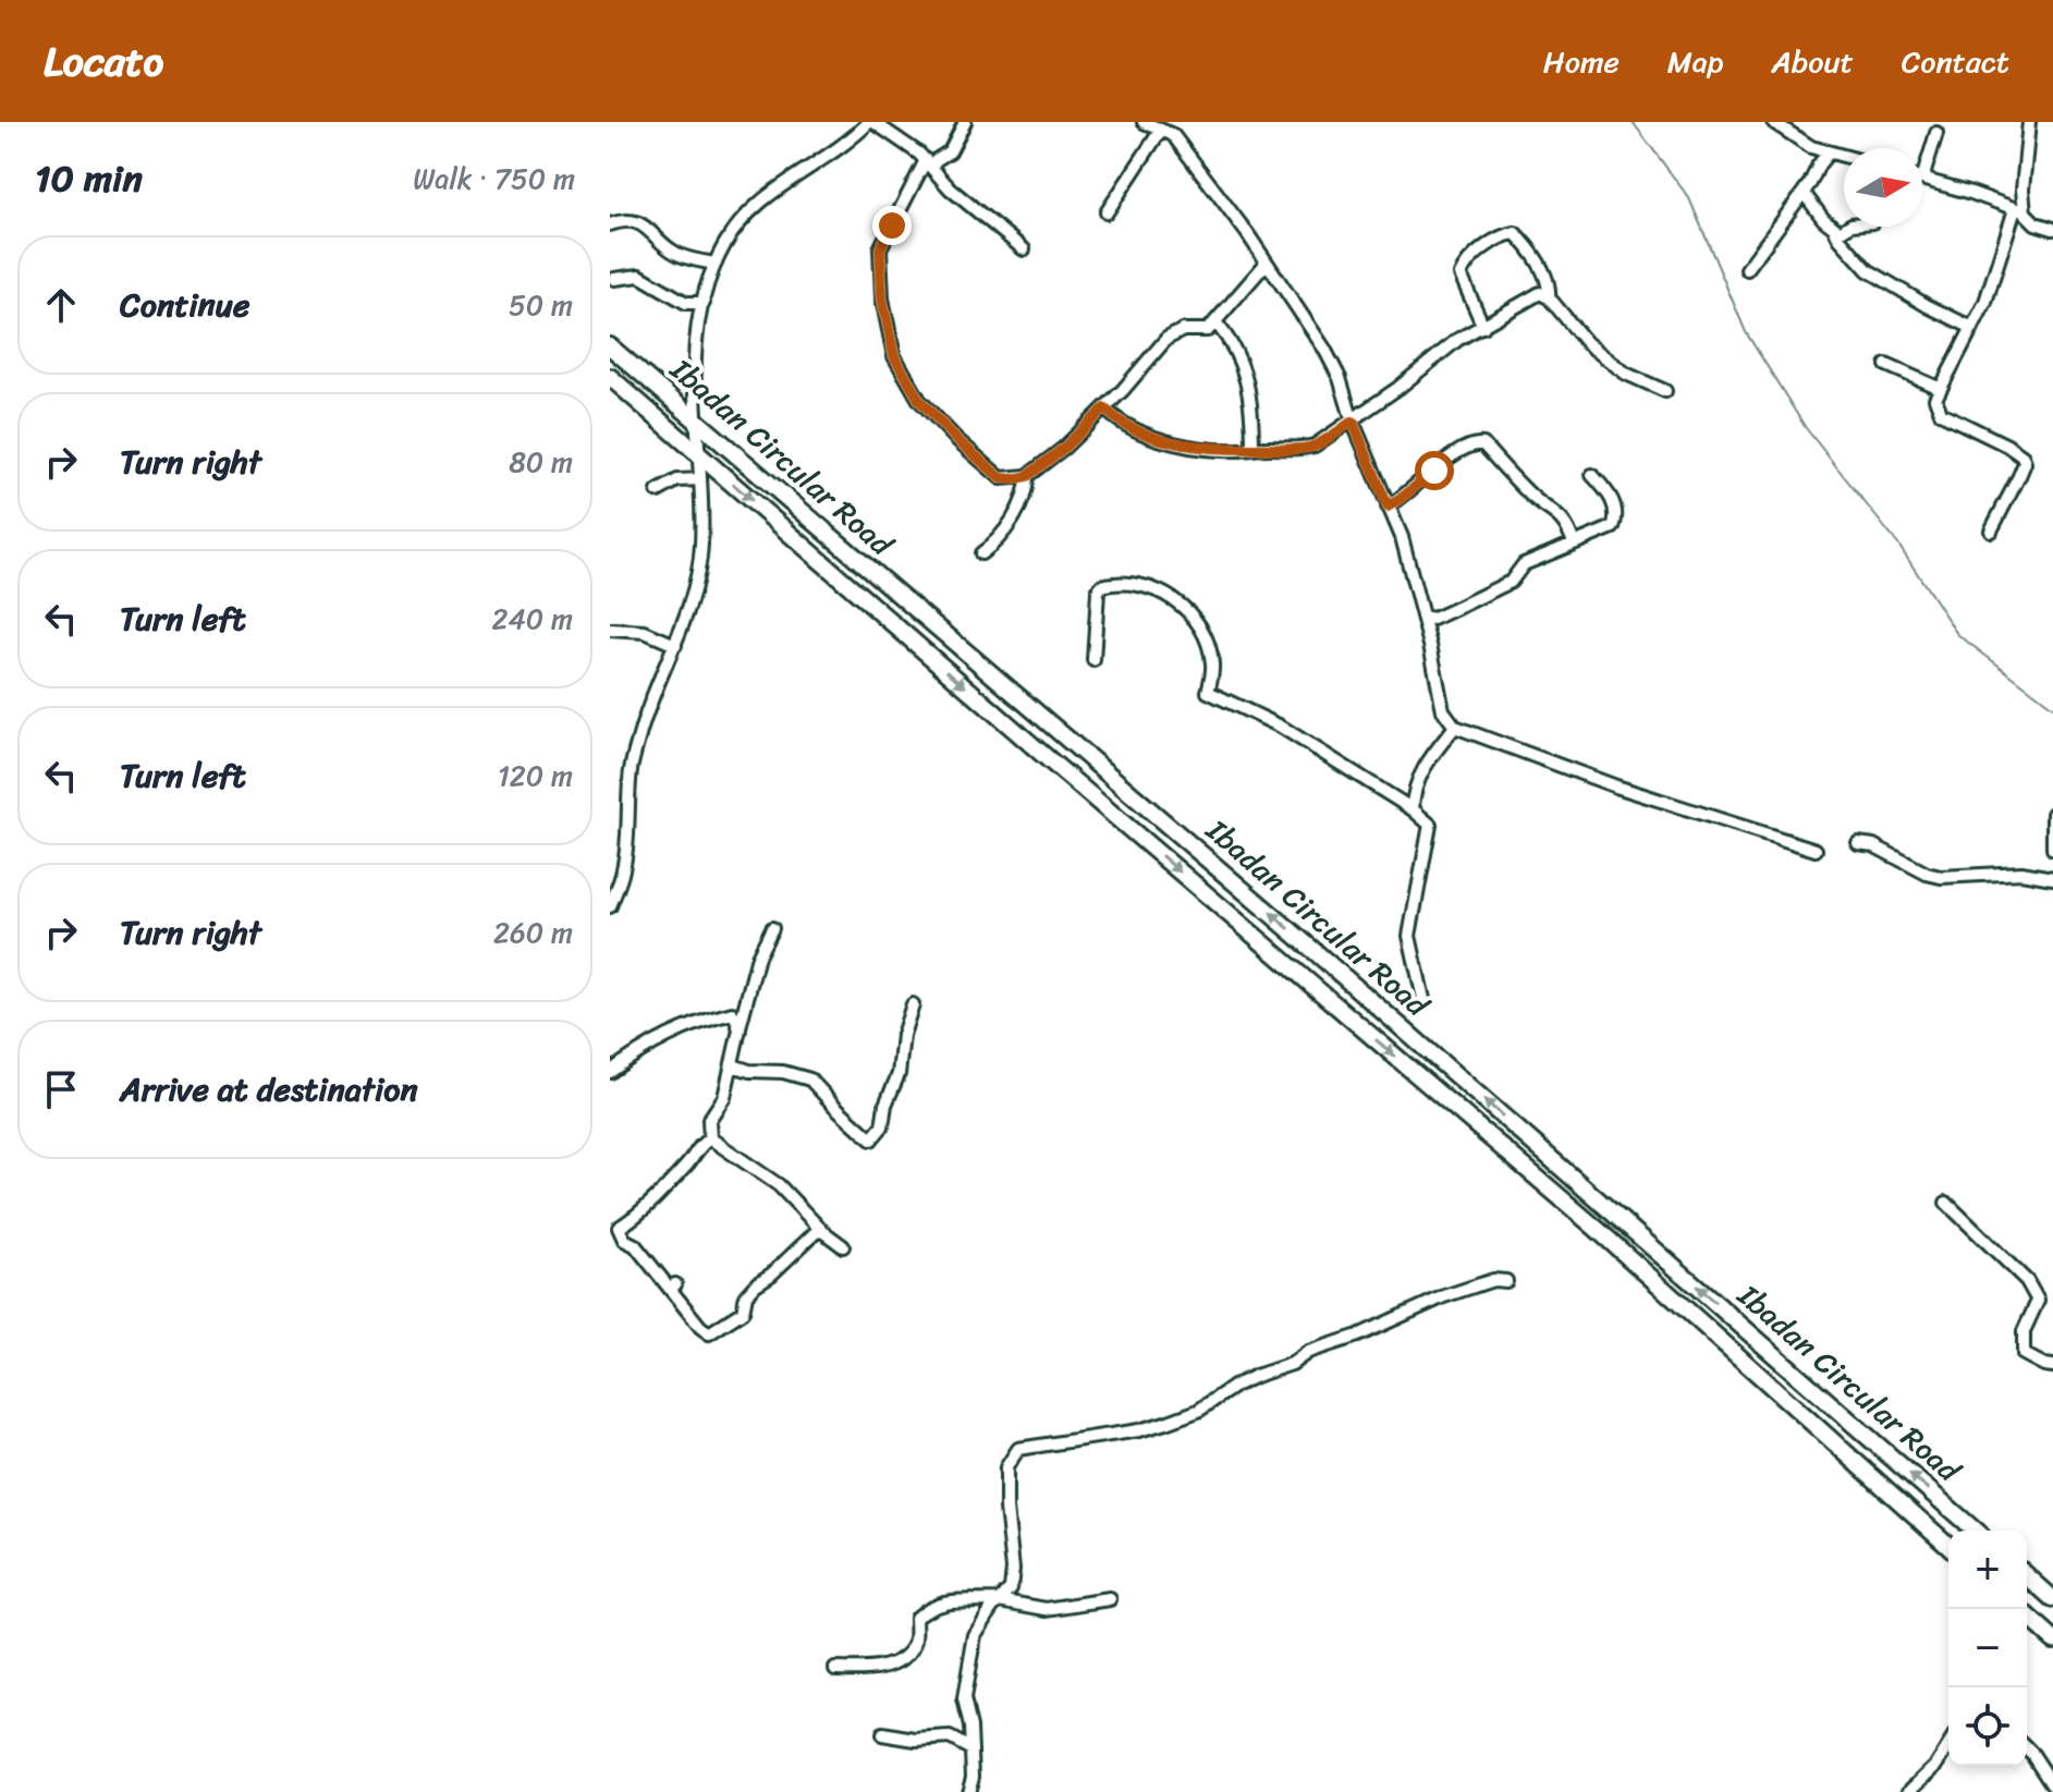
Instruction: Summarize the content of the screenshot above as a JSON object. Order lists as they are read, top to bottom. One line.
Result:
{"streets":{"highway":["Ibadan Circular Road"]},"north":"right","page":{"header":"Locato","nav":["Home","Map","About","Contact"],"heading":["10 min","Walk · 750 m"],"list":[["Continue","50 m"],["Turn right","80 m"],["Turn left","240 m"],["Turn left","120 m"],["Turn right","260 m"],"Arrive at destination"],"map_buttons":["+","−"]}}
